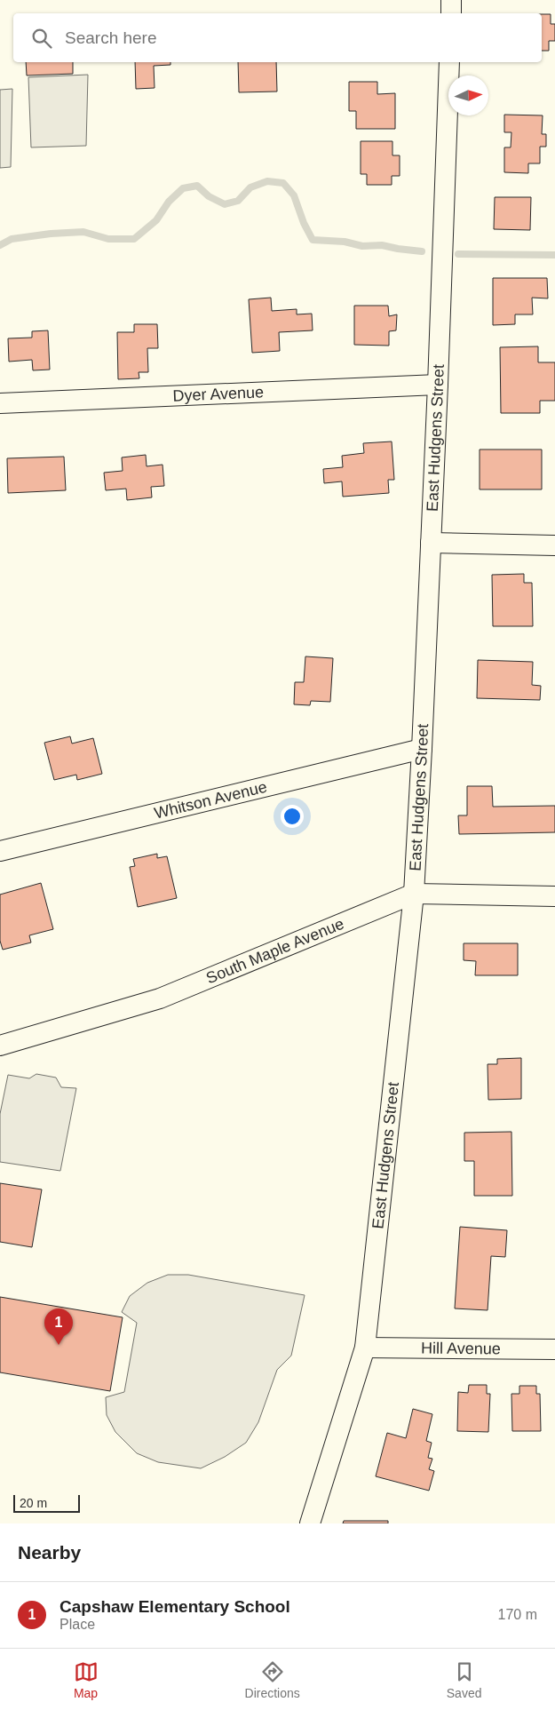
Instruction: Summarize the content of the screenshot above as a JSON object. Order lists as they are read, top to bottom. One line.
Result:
{"streets":{"street":["Dyer Avenue","East Hudgens Street","Whitson Avenue","South Maple Avenue","Hill Avenue"]},"crossings":[["Dyer Avenue","East Hudgens Street"],["East Hudgens Street","Whitson Avenue"],["East Hudgens Street","South Maple Avenue"],["East Hudgens Street","Hill Avenue"]],"scale_bar":"20 m","north":"right","page":{"search":"Search here","pins":"1","scale":"20 m","heading":"Nearby","list":[{"mark":"1","name":"Capshaw Elementary School","note":"Place","value":"170 m"}],"nav":["Map","Directions","Saved"]}}
